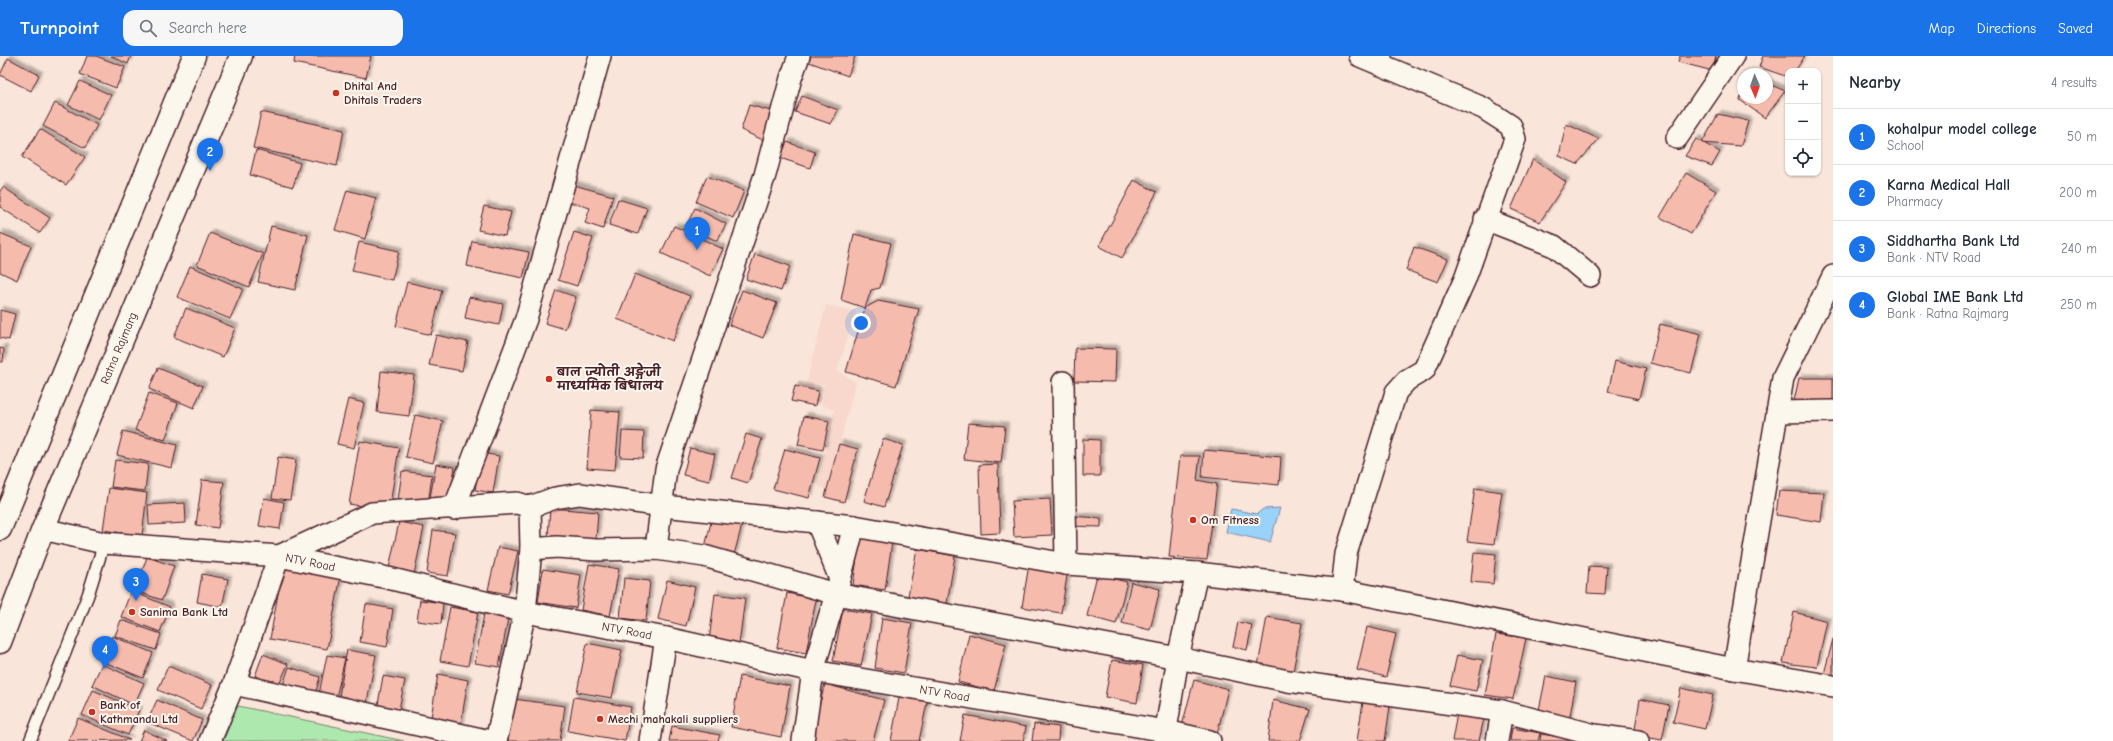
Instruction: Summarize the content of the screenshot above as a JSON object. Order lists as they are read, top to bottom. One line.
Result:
{"streets":{"highway":["Ratna Rajmarg"],"street":["NTV Road"]},"crossings":[["Ratna Rajmarg","NTV Road"]],"places":["Dhital And Dhitals Traders","बाल ज्योती अङ्ग्रेजी माध्यमिक बिधालय","Om Fitness","Sanima Bank Ltd","Bank of Kathmandu Ltd","Mechi mahakali suppliers"],"north":"bottom","page":{"header":"Turnpoint","search":"Search here","nav":["Map","Directions","Saved"],"heading":["Nearby","4 results"],"map_buttons":["+","−"],"list":[{"mark":"1","name":"kohalpur model college","note":"School","value":"50 m"},{"mark":"2","name":"Karna Medical Hall","note":"Pharmacy","value":"200 m"},{"mark":"3","name":"Siddhartha Bank Ltd","note":"Bank · NTV Road","value":"240 m"},{"mark":"4","name":"Global IME Bank Ltd","note":"Bank · Ratna Rajmarg","value":"250 m"}],"pins":["2","1","3","4"]}}
